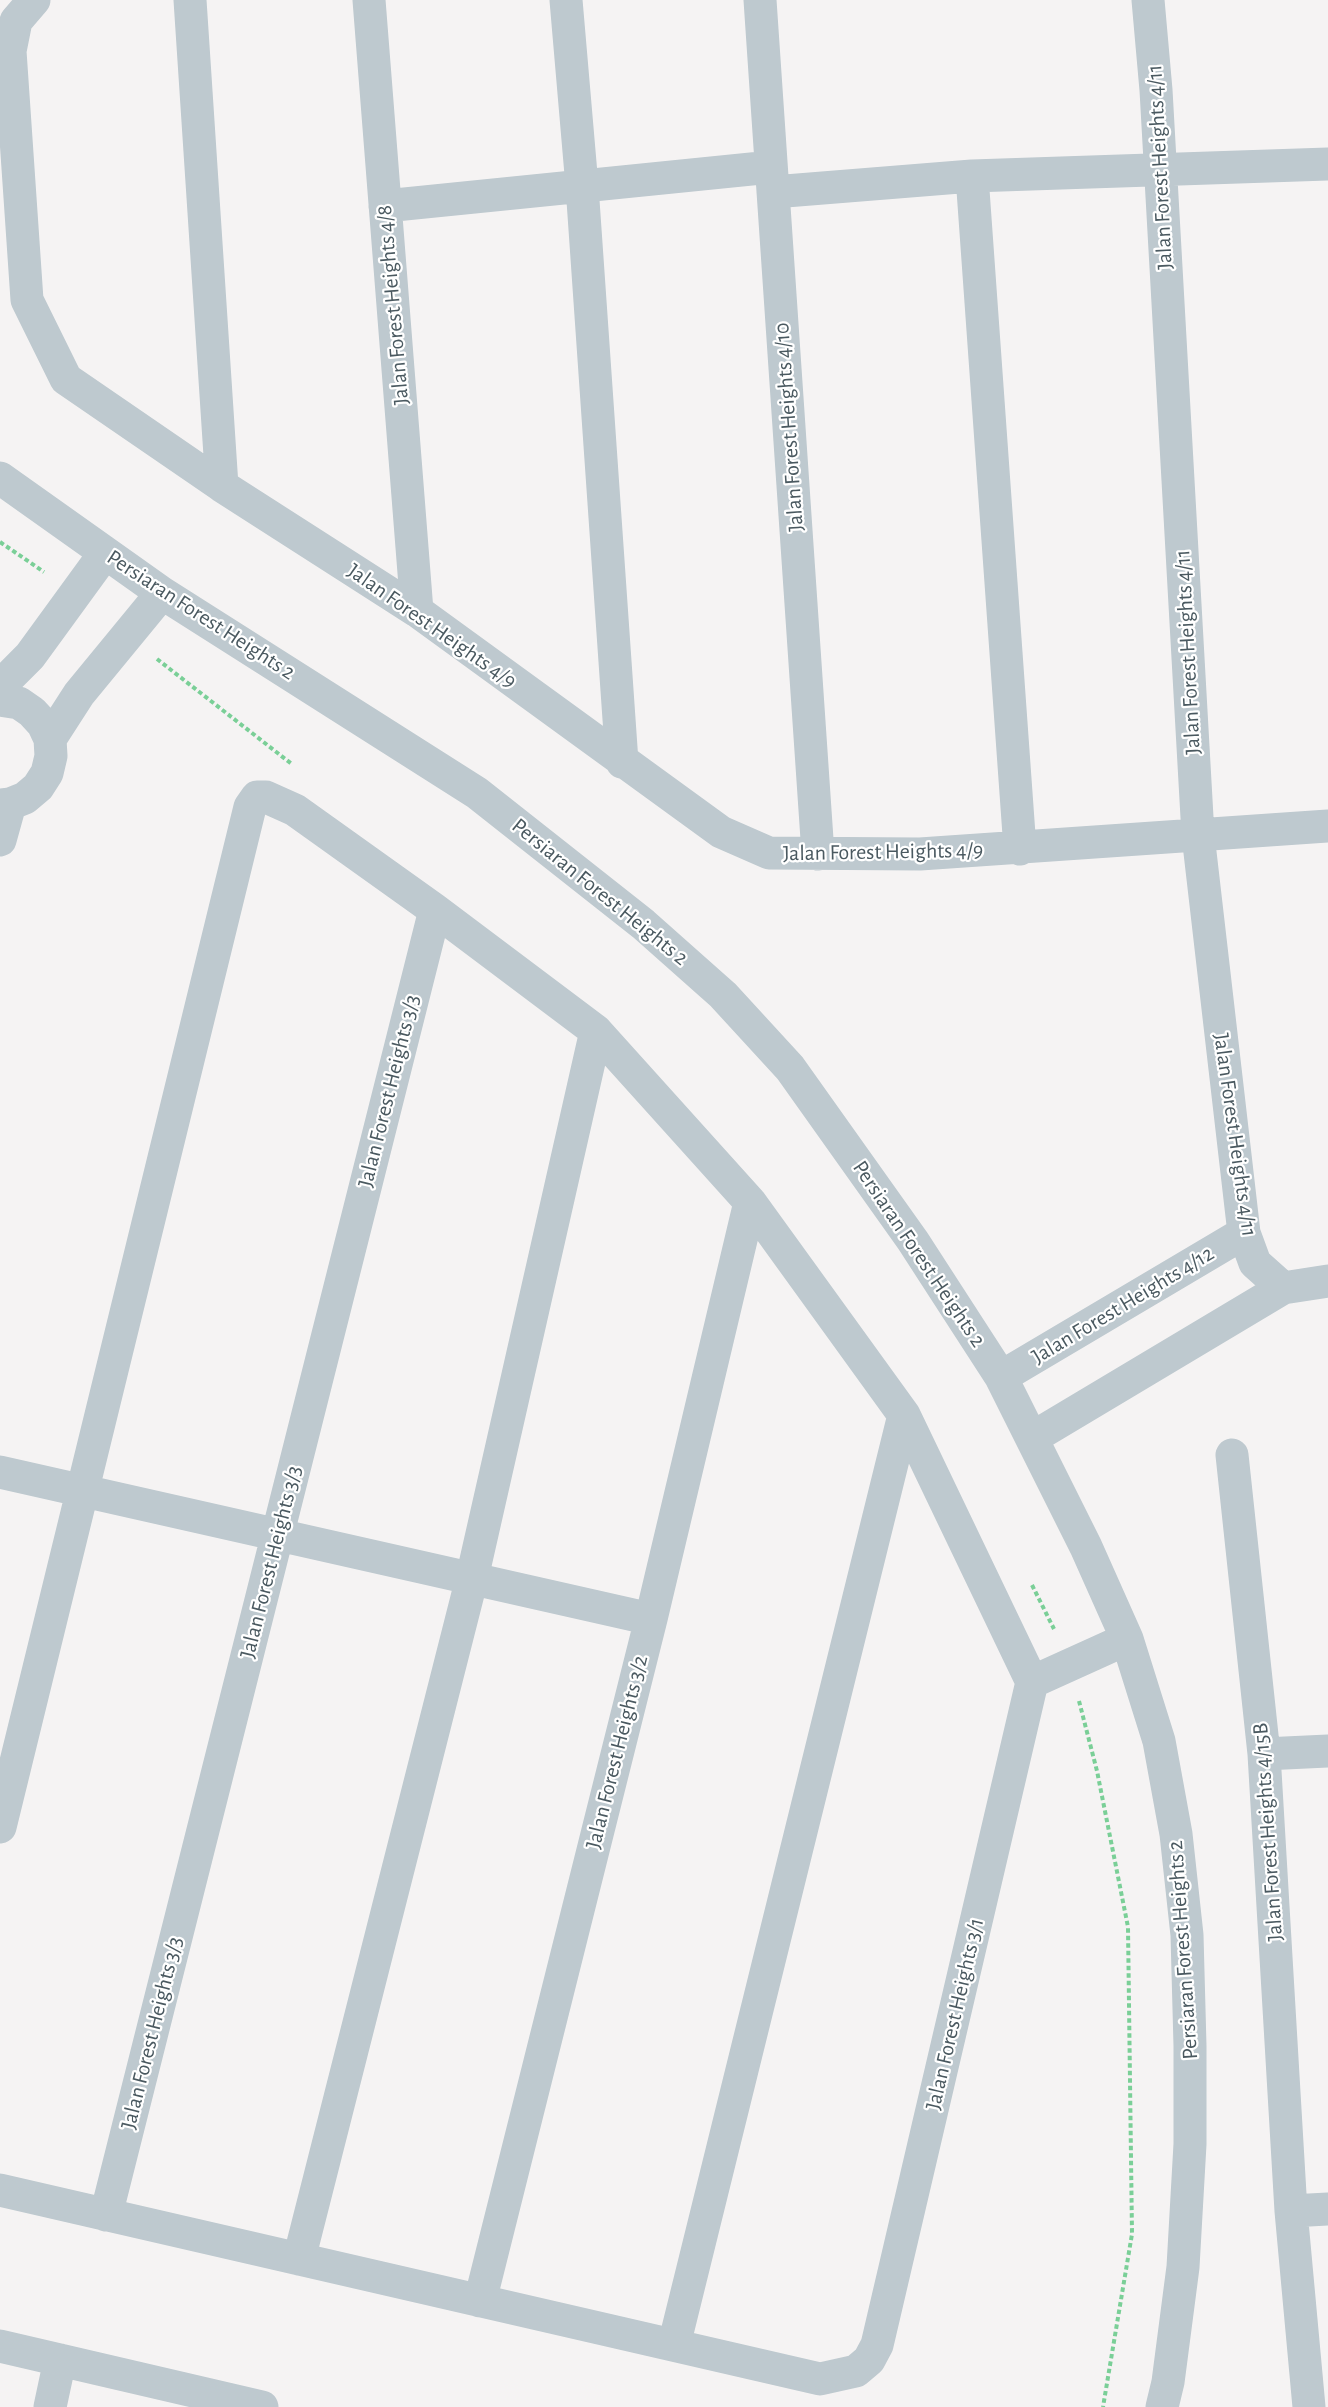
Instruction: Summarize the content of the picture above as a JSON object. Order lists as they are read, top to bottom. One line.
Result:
{"streets":{"street":["Jalan Forest Heights 4/11","Jalan Forest Heights 4/8","Jalan Forest Heights 4/10","Persiaran Forest Heights 2","Jalan Forest Heights 4/9","Jalan Forest Heights 3/3","Jalan Forest Heights 4/12","Jalan Forest Heights 3/2","Jalan Forest Heights 4/15B","Jalan Forest Heights 3/1"]},"crossings":[["Jalan Forest Heights 4/11","Jalan Forest Heights 4/9"],["Jalan Forest Heights 4/11","Jalan Forest Heights 4/12"],["Jalan Forest Heights 4/8","Jalan Forest Heights 4/9"],["Jalan Forest Heights 4/10","Jalan Forest Heights 4/9"],["Persiaran Forest Heights 2","Jalan Forest Heights 4/12"]]}
